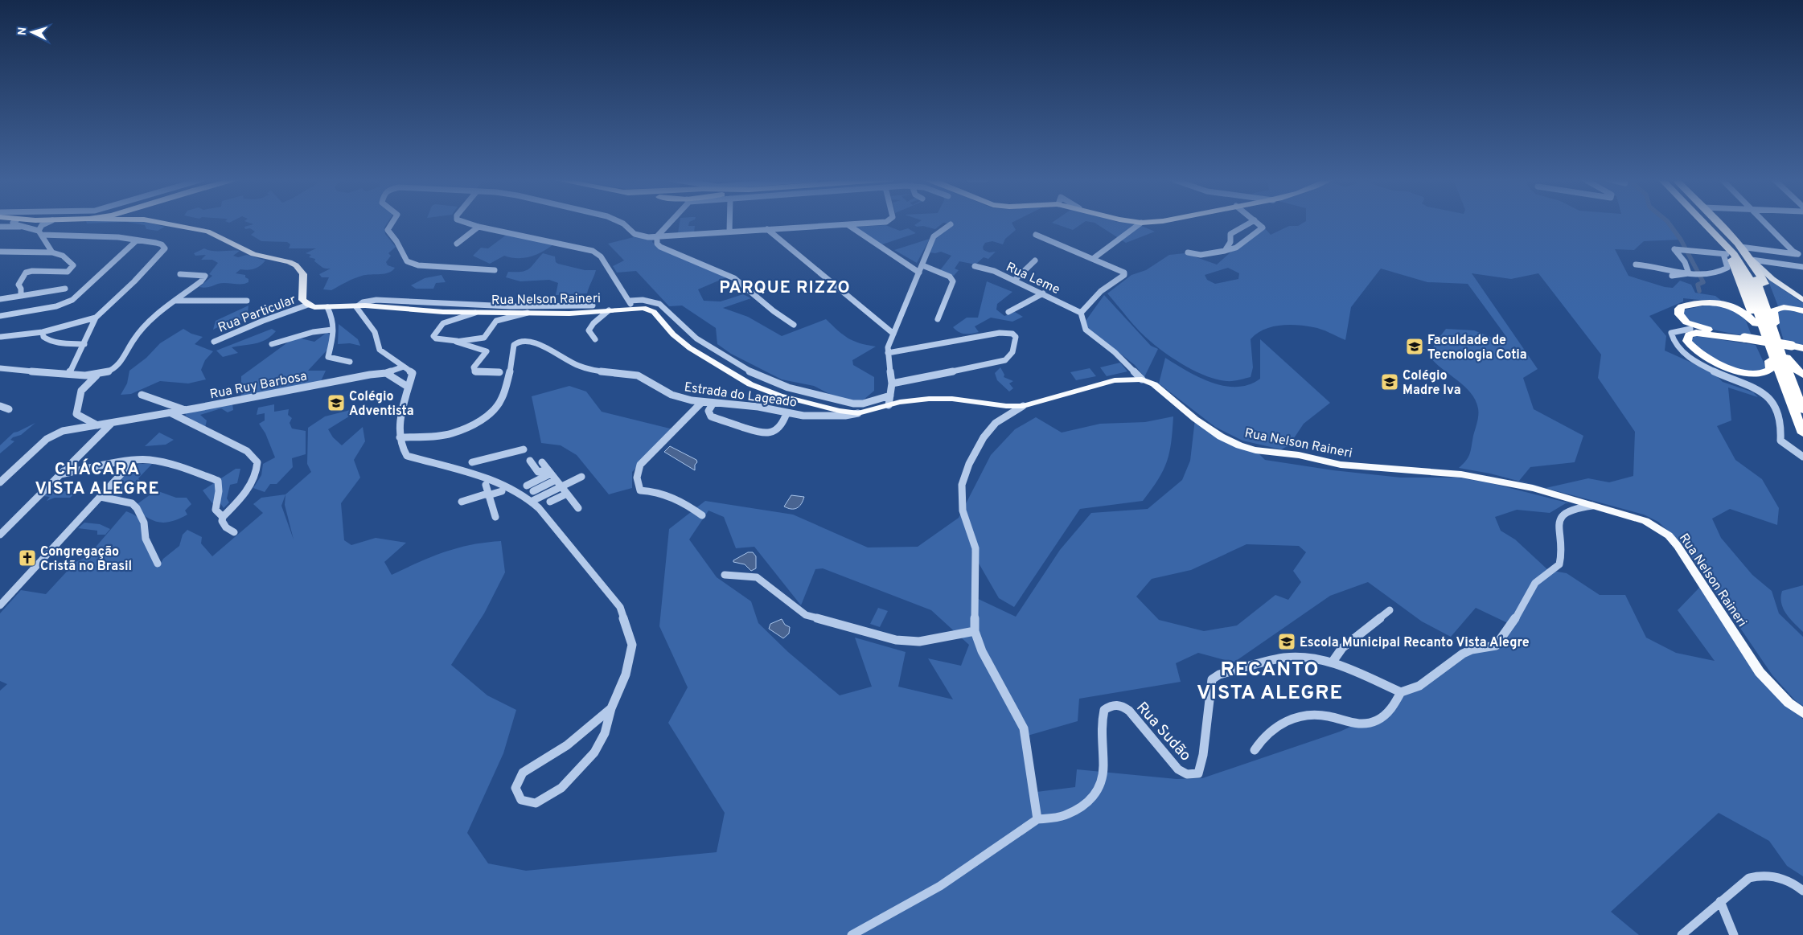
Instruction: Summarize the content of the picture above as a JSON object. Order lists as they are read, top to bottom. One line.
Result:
{"streets":{"main road":["Rua Nelson Raineri"],"street":["Rua Leme","Rua Particular","Rua Ruy Barbosa","Estrada do Lageado","Rua Sudão"]},"crossings":[["Rua Nelson Raineri","Rua Particular"],["Rua Nelson Raineri","Estrada do Lageado"]],"districts":["PARQUE RIZZO","CHÁCARA VISTA ALEGRE","RECANTO VISTA ALEGRE"],"places":{"school or university":["Faculdade de Tecnologia Cotia","Colégio Madre Iva","Colégio Adventista","Escola Municipal Recanto Vista Alegre"],"church":["Congregação Cristã no Brasil"]},"north":"left"}
